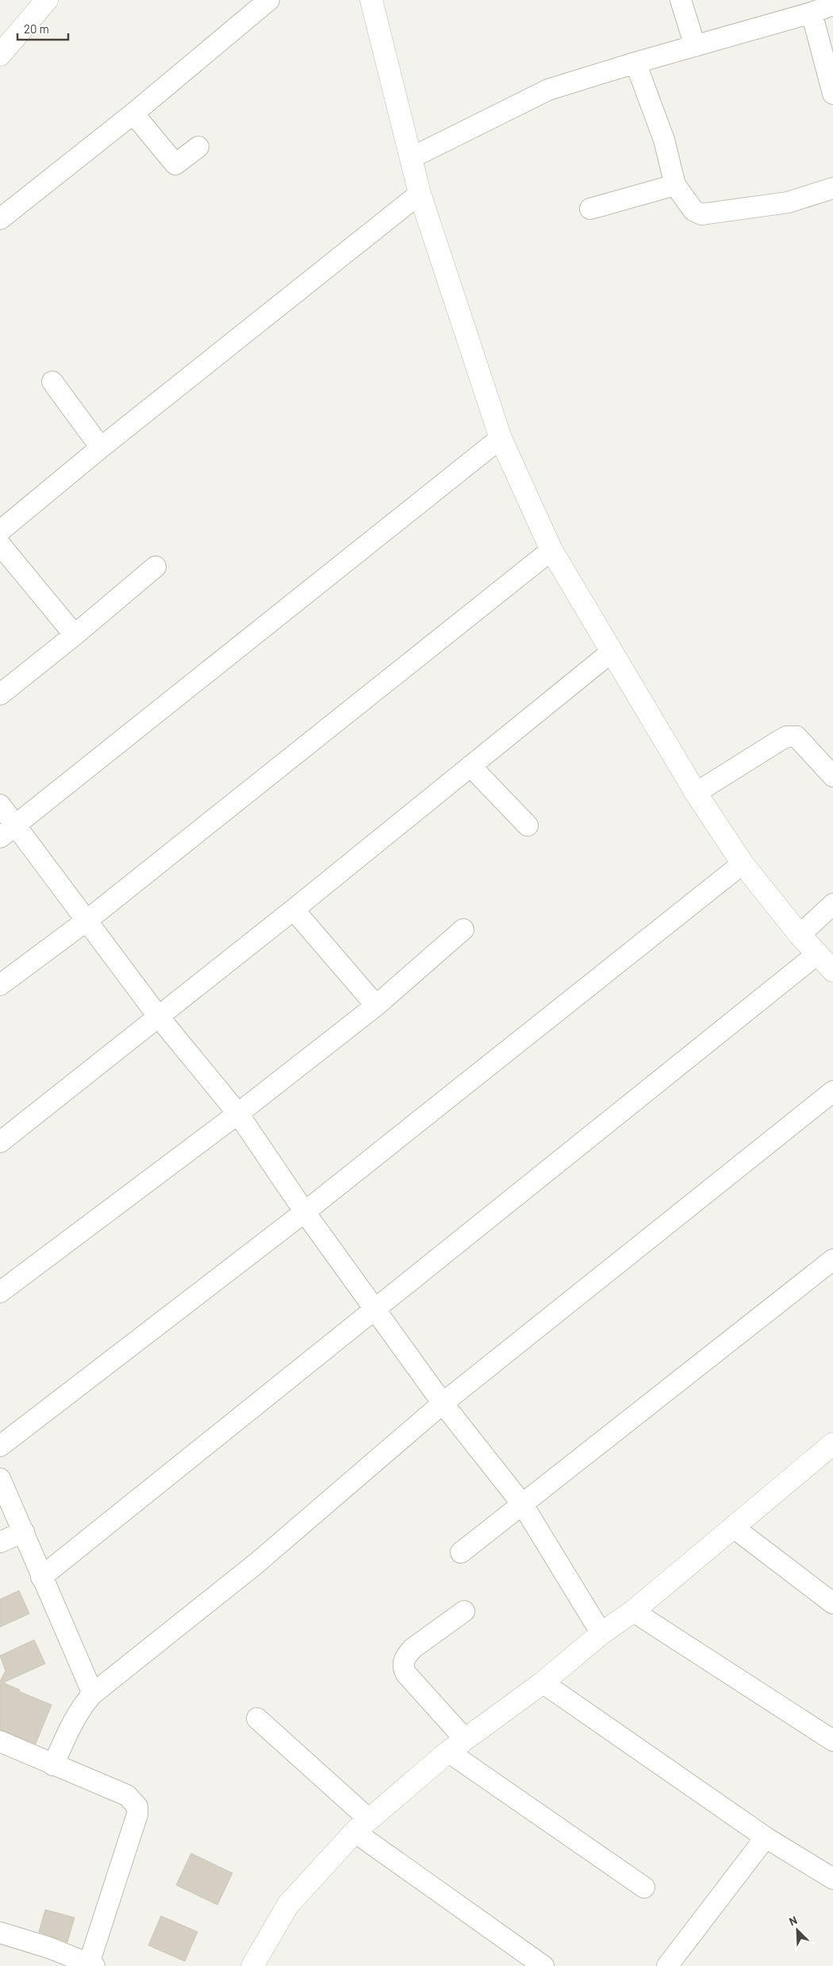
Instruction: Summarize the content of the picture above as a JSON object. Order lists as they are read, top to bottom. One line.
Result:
{"scale_bar":"20 m","north":"top left"}
